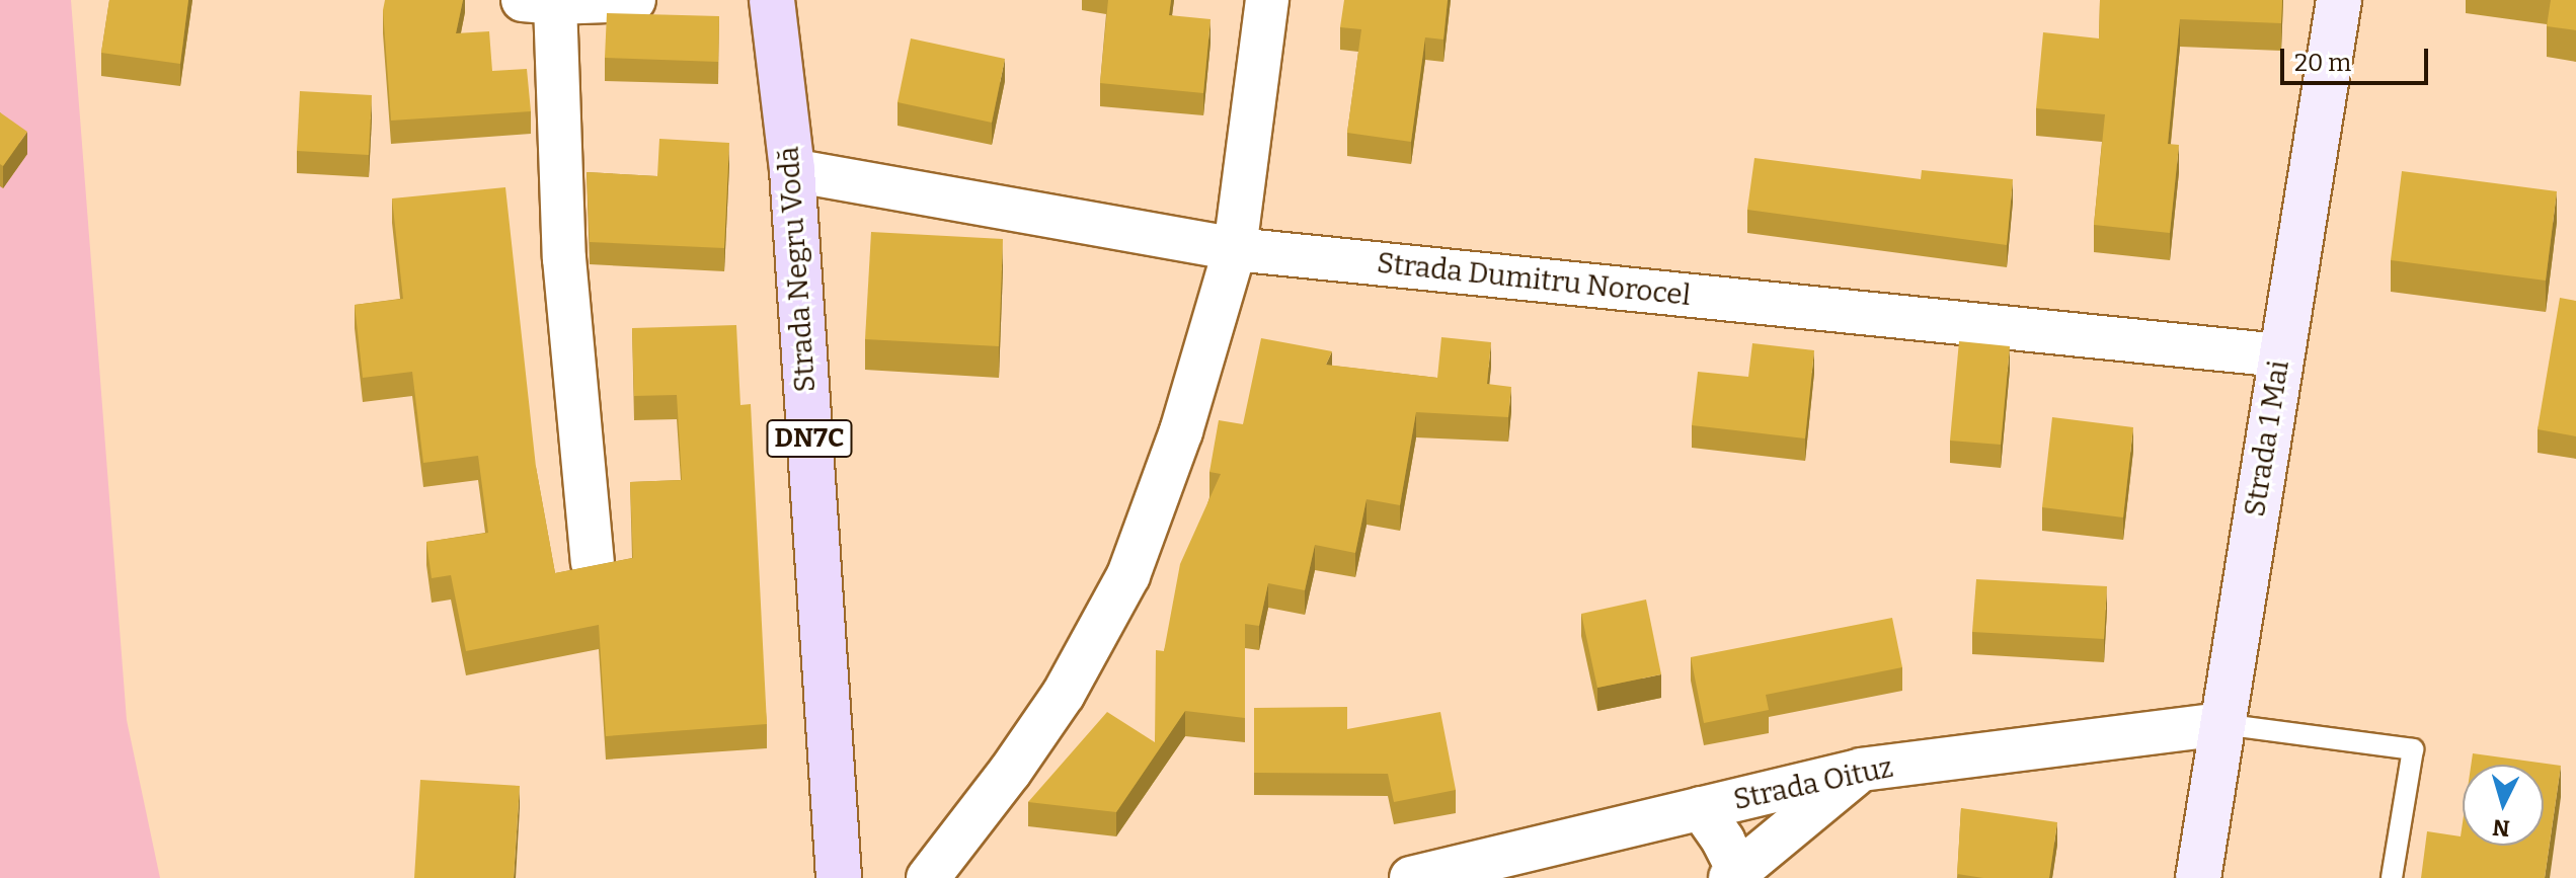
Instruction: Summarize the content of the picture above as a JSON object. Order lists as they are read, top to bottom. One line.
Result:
{"streets":{"main road":["Strada Negru Vodă","DN7C","Strada 1 Mai"],"street":["Strada Dumitru Norocel","Strada Oituz"]},"crossings":[["Strada Negru Vodă","Strada Dumitru Norocel"],["Strada Dumitru Norocel","Strada 1 Mai"],["Strada 1 Mai","Strada Oituz"]],"scale_bar":"20 m","north":"bottom"}
